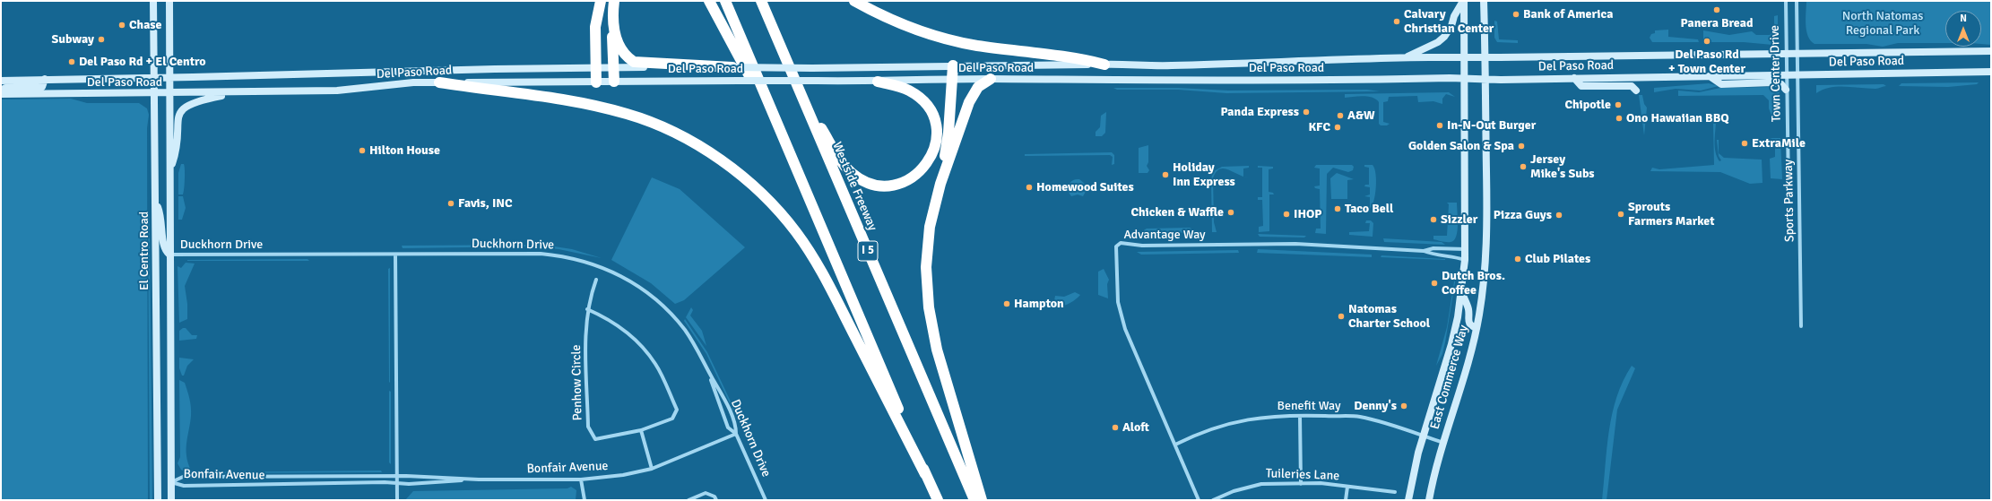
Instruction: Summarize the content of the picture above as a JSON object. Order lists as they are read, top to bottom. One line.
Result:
{"streets":{"highway":["Westside Freeway","I 5"],"main road":["Del Paso Road","El Centro Road","East Commerce Way"],"street":["Town Center Drive","Sports Parkway","Advantage Way","Duckhorn Drive","Penhow Circle","Benefit Way","Bonfair Avenue","Tuileries Lane"]},"crossings":[["Del Paso Road","Town Center Drive"],["Del Paso Road","Sports Parkway"],["Del Paso Road","El Centro Road"],["Del Paso Road","East Commerce Way"],["Town Center Drive","Sports Parkway"],["Advantage Way","East Commerce Way"],["Advantage Way","Benefit Way"],["Duckhorn Drive","El Centro Road"],["Duckhorn Drive","Bonfair Avenue"],["El Centro Road","Bonfair Avenue"],["East Commerce Way","Benefit Way"]],"parks":["North Natomas Regional Park"],"places":["Panera Bread","Bank of America","Calvary Christian Center","Chase","Subway","Del Paso Rd + Town Center","Del Paso Rd + El Centro","Chipotle","Panda Express","A&W","Ono Hawaiian BBQ","In-N-Out Burger","KFC","ExtraMile","Golden Salon & Spa","Hilton House","Jersey Mike's Subs","Holiday Inn Express","Homewood Suites","Favis, INC","Taco Bell","Chicken & Waffle","IHOP","Sprouts Farmers Market","Pizza Guys","Sizzler","Club Pilates","Dutch Bros. Coffee","Hampton","Natomas Charter School","Denny's","Aloft"],"north":"top"}
